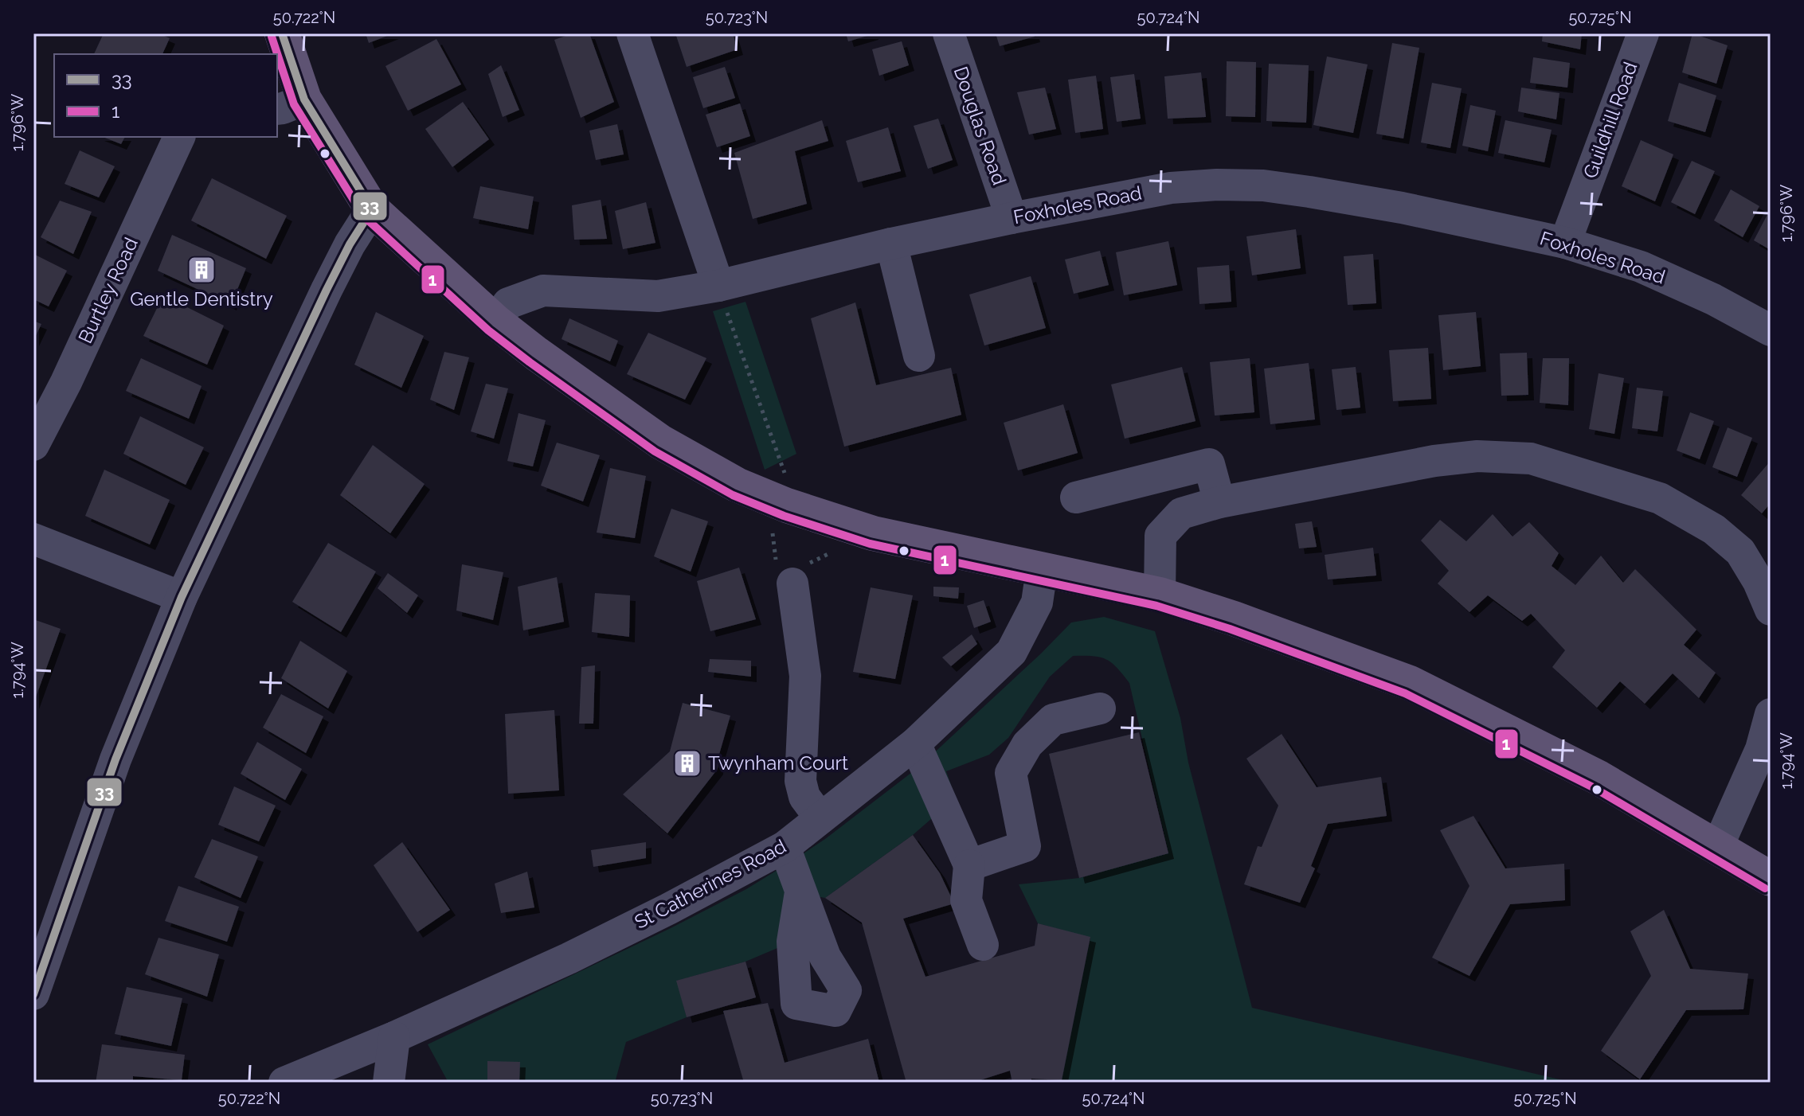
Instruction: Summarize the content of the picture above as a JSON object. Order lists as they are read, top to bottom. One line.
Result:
{"streets":{"street":["Guildhill Road","Douglas Road","Foxholes Road","Burtley Road","St Catherines Road"]},"crossings":[["Guildhill Road","Foxholes Road"],["Douglas Road","Foxholes Road"]],"places":{"building":["Gentle Dentistry","Twynham Court"]},"lines":["transit line 33","transit line 1"],"legend":["33","1"],"coordinates":["50.722°N","50.723°N","50.724°N","50.725°N","1.796°W","1.794°W"]}
